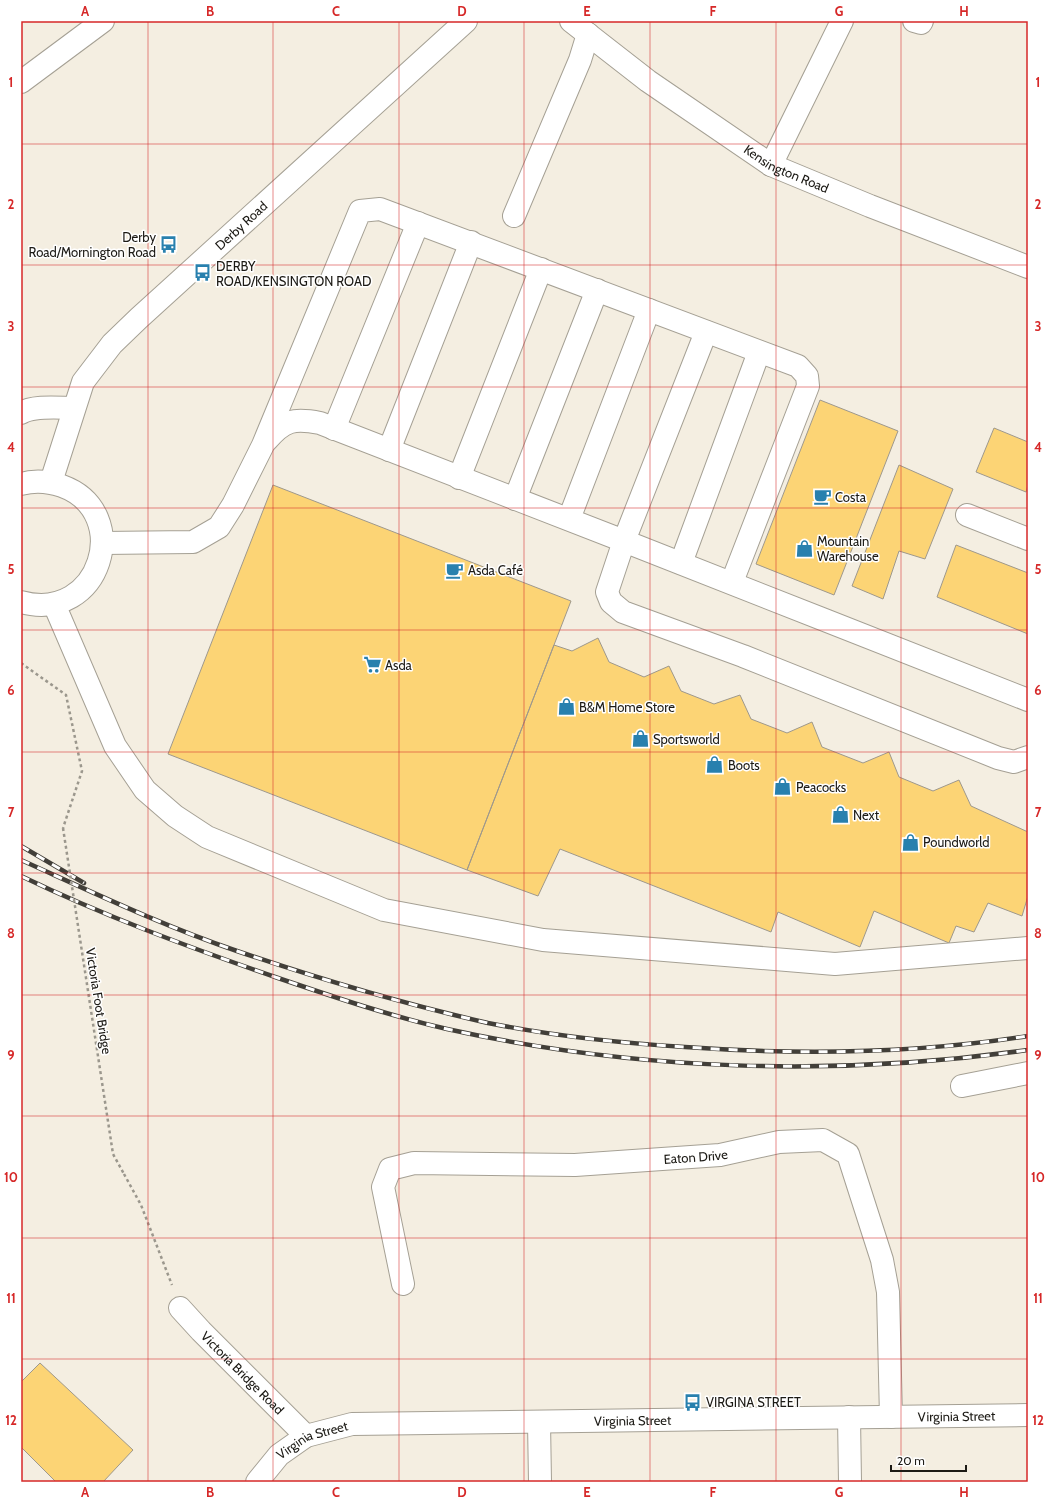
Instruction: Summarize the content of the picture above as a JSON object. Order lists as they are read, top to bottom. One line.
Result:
{"streets":{"street":["Kensington Road","Derby Road","Eaton Drive","Victoria Bridge Road","Virginia Street"],"path":["Victoria Foot Bridge"]},"crossings":[["Victoria Foot Bridge","Victoria Bridge Road"],["Eaton Drive","Virginia Street"],["Victoria Bridge Road","Virginia Street"]],"places":{"bus stop":["Derby Road/Mornington Road","DERBY ROAD/KENSINGTON ROAD","VIRGINA STREET"],"cafe":["Costa","Asda Café"],"shop":["Mountain Warehouse","B&M Home Store","Sportsworld","Boots","Peacocks","Next","Poundworld"],"supermarket":["Asda"]},"scale_bar":"20 m","grid":{"columns":["A","B","C","D","E","F","G","H"],"rows":["1","2","3","4","5","6","7","8","9","10","11","12"]}}
